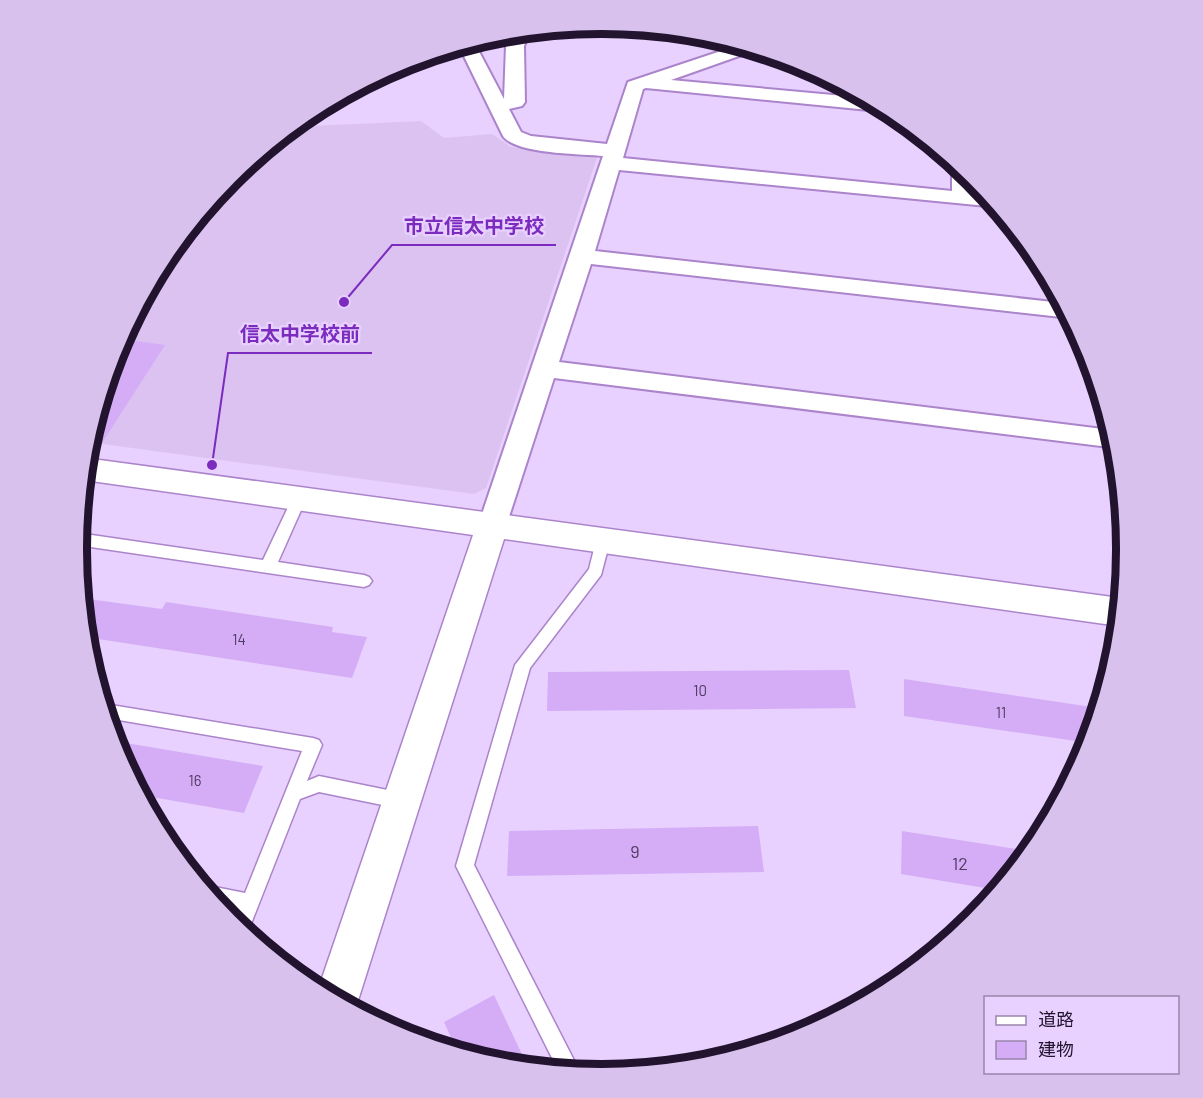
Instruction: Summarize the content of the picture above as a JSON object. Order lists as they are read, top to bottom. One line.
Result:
{"places":["市立信太中学校","信太中学校前"],"house_numbers":["14","10","11","16","9","12"],"legend":["道路","建物"]}
